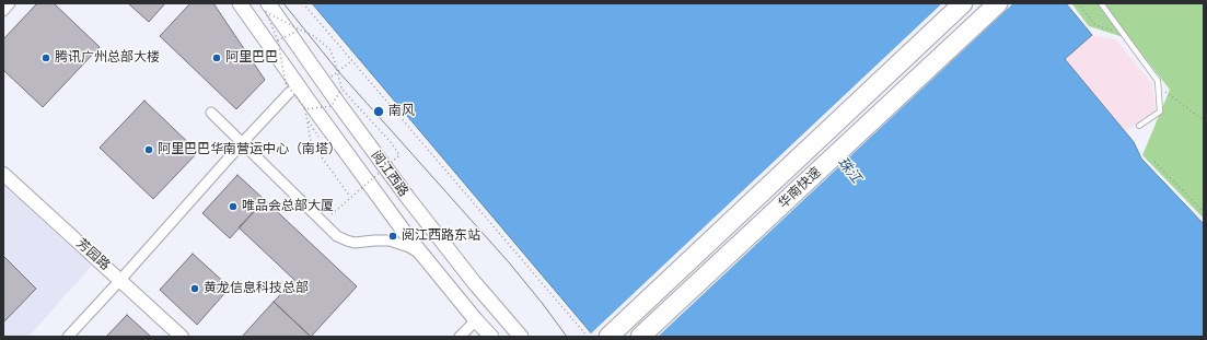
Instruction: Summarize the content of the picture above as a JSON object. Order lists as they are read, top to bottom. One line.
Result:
{"streets":{"highway":["华南快速"],"main road":["阅江西路"],"street":["芳园路"]},"water":["珠江"],"places":["腾讯广州总部大楼","阿里巴巴","南风","阿里巴巴华南营运中心（南塔）","唯品会总部大厦","阅江西路东站","黄龙信息科技总部"]}
